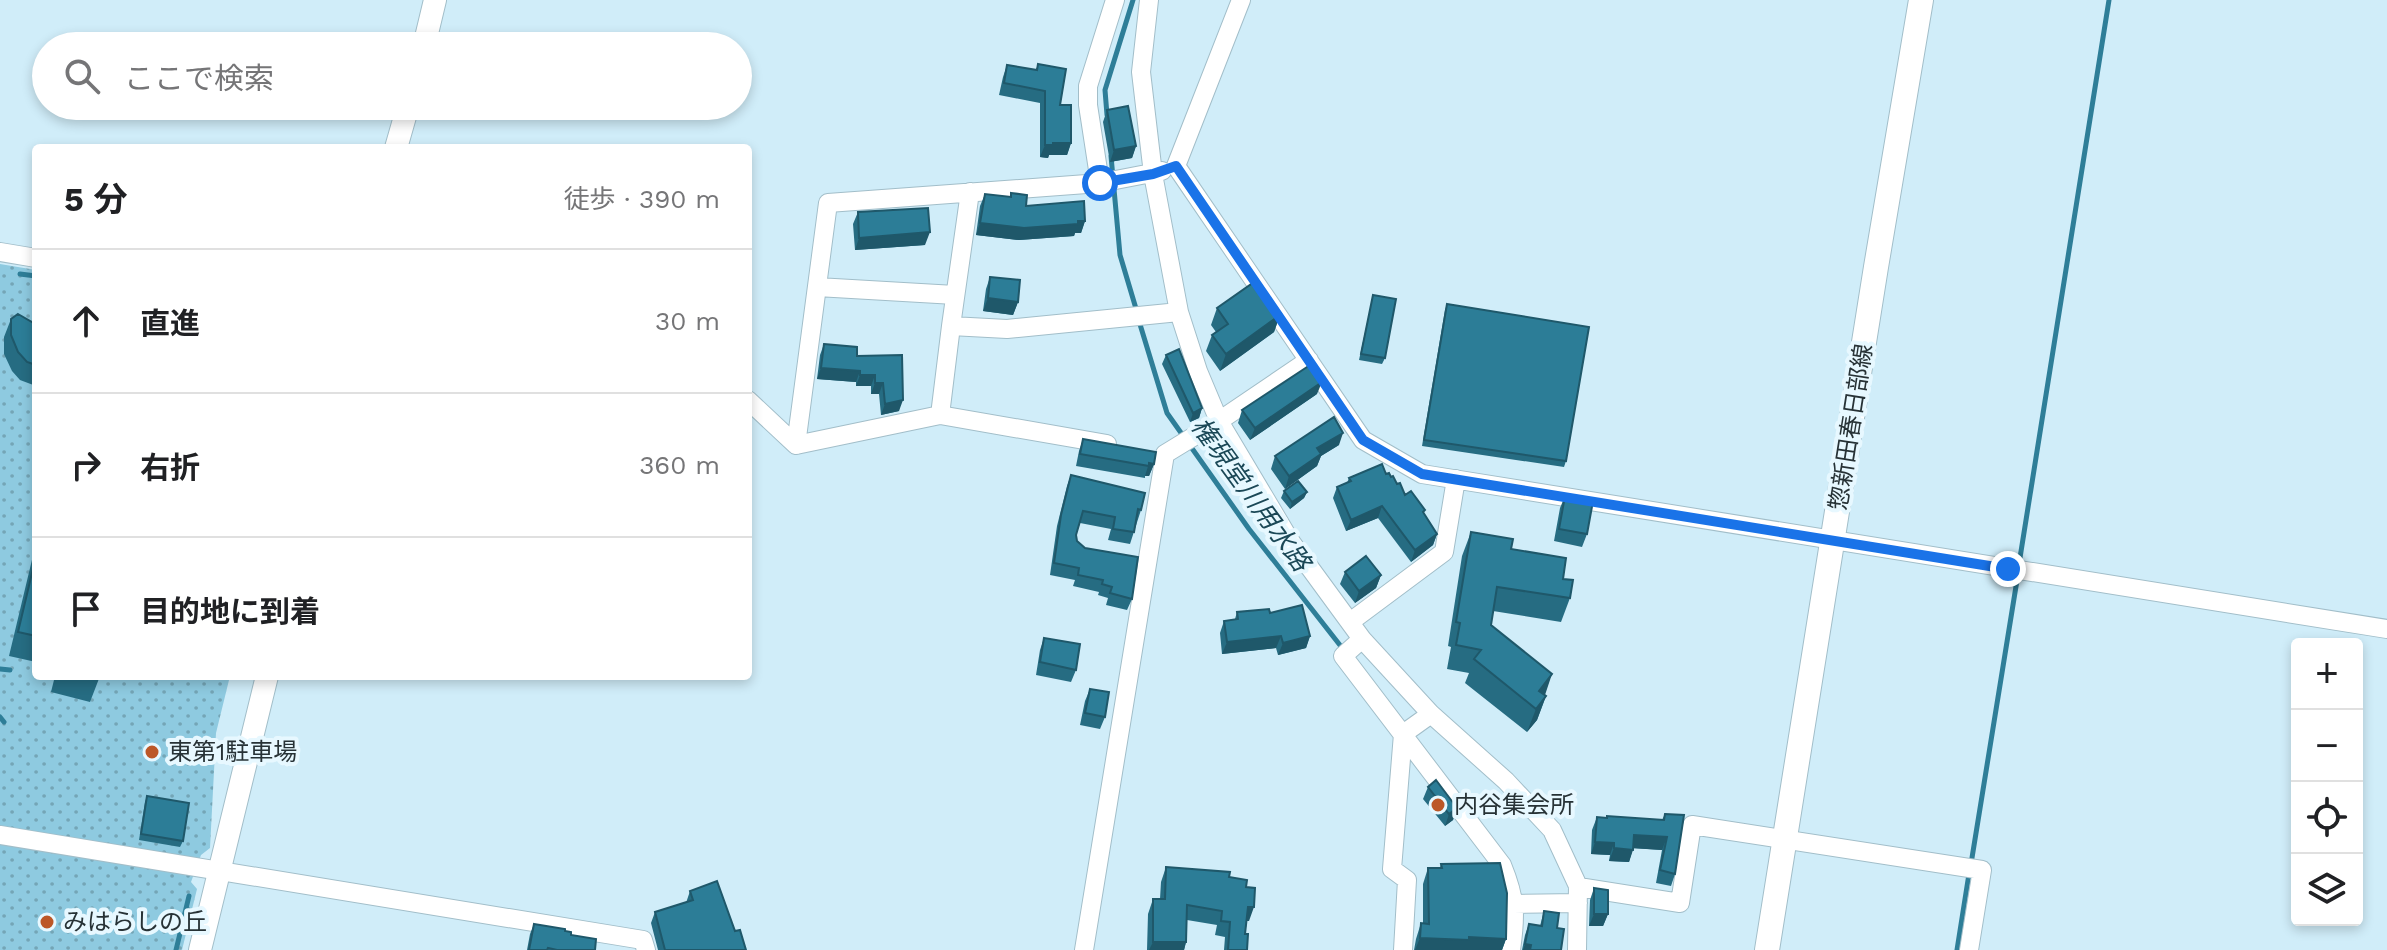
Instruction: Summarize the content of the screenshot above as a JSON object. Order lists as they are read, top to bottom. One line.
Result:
{"streets":{"main road":["惣新田春日部線"]},"water":["権現堂川用水路"],"places":["東第1駐車場","内谷集会所","みはらしの丘"],"page":{"search":"ここで検索","heading":["5 分","徒歩 · 390 m"],"list":[["直進","30 m"],["右折","360 m"],"目的地に到着"],"map_buttons":["+","−"]}}
